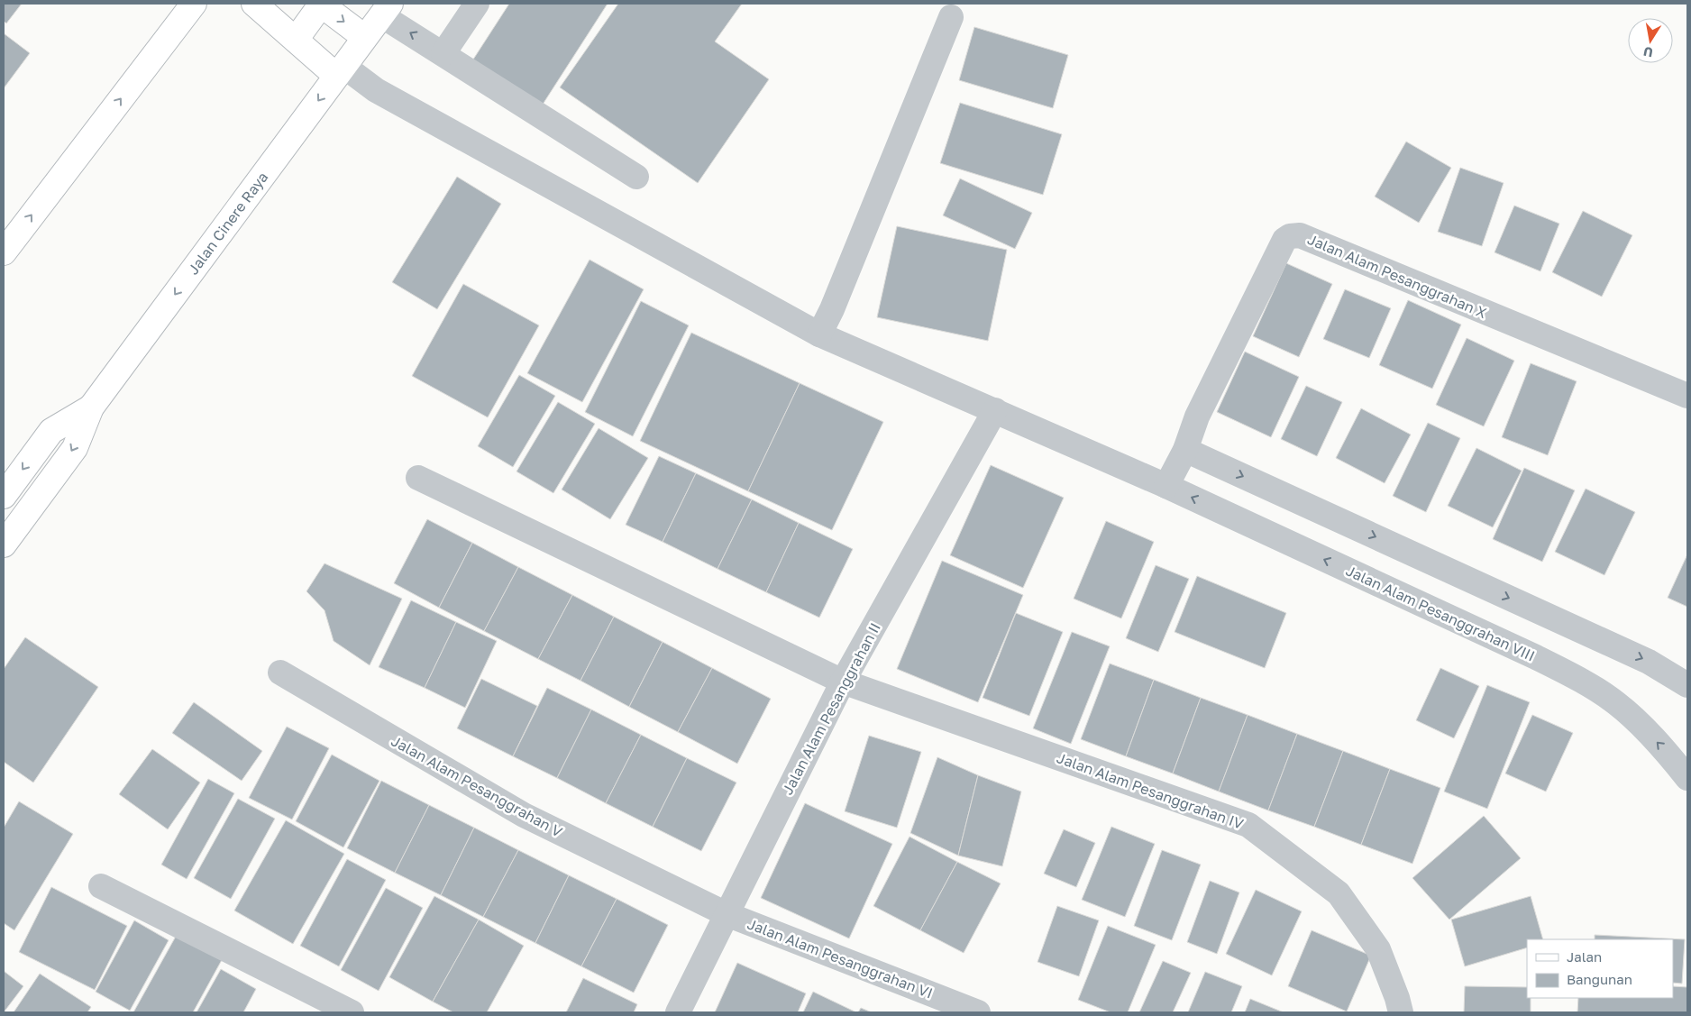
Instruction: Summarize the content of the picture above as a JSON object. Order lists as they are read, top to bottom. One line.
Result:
{"streets":{"main road":["Jalan Cinere Raya"],"street":["Jalan Alam Pesanggrahan X","Jalan Alam Pesanggrahan VIII","Jalan Alam Pesanggrahan II","Jalan Alam Pesanggrahan V","Jalan Alam Pesanggrahan IV","Jalan Alam Pesanggrahan VI"]},"crossings":[["Jalan Cinere Raya","Jalan Alam Pesanggrahan VIII"],["Jalan Alam Pesanggrahan X","Jalan Alam Pesanggrahan VIII"],["Jalan Alam Pesanggrahan VIII","Jalan Alam Pesanggrahan II"],["Jalan Alam Pesanggrahan II","Jalan Alam Pesanggrahan V"],["Jalan Alam Pesanggrahan II","Jalan Alam Pesanggrahan IV"],["Jalan Alam Pesanggrahan II","Jalan Alam Pesanggrahan VI"],["Jalan Alam Pesanggrahan V","Jalan Alam Pesanggrahan VI"]],"legend":["Jalan","Bangunan"],"north":"bottom"}
